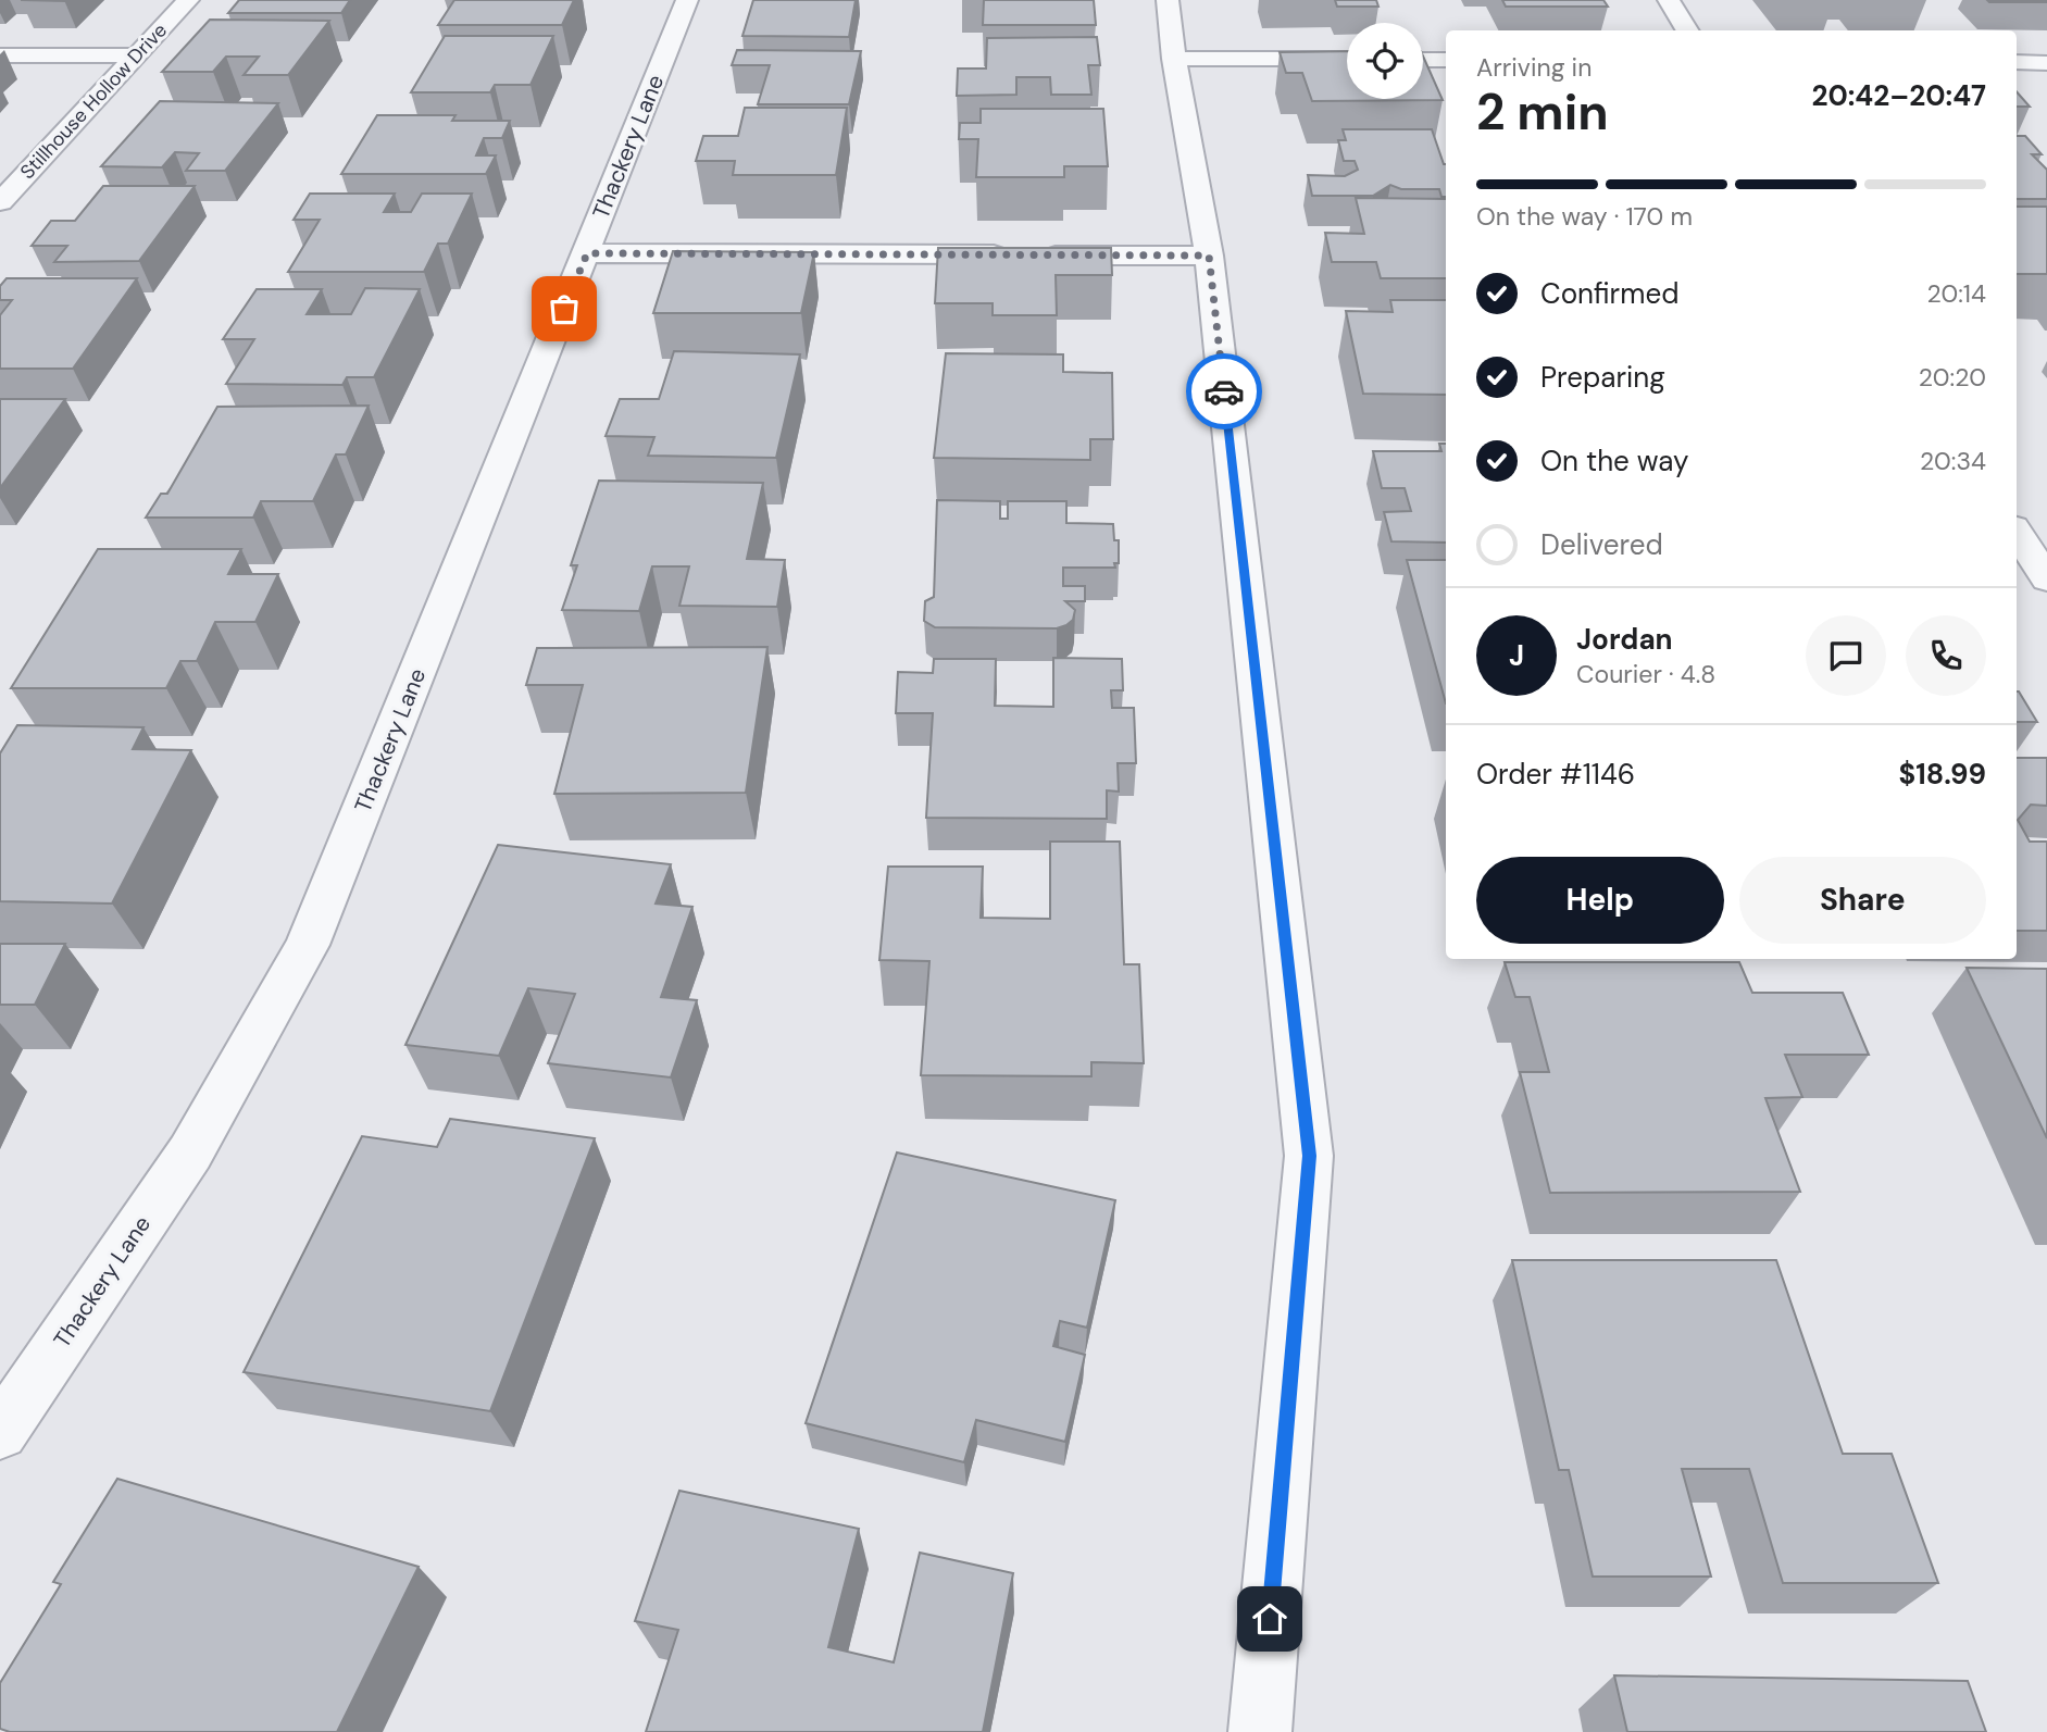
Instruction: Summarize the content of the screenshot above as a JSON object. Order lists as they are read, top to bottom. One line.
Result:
{"streets":{"street":["Stillhouse Hollow Drive","Thackery Lane"]},"page":{"heading":["2 min","Arriving in","20:42–20:47"],"panel":["Jordan","Courier · 4.8","Order #1146","$18.99"],"bar":"On the way · 170 m","list":[["Confirmed","20:14"],["Preparing","20:20"],["On the way","20:34"],"Delivered"],"round":"J","buttons":["Help","Share"]}}
